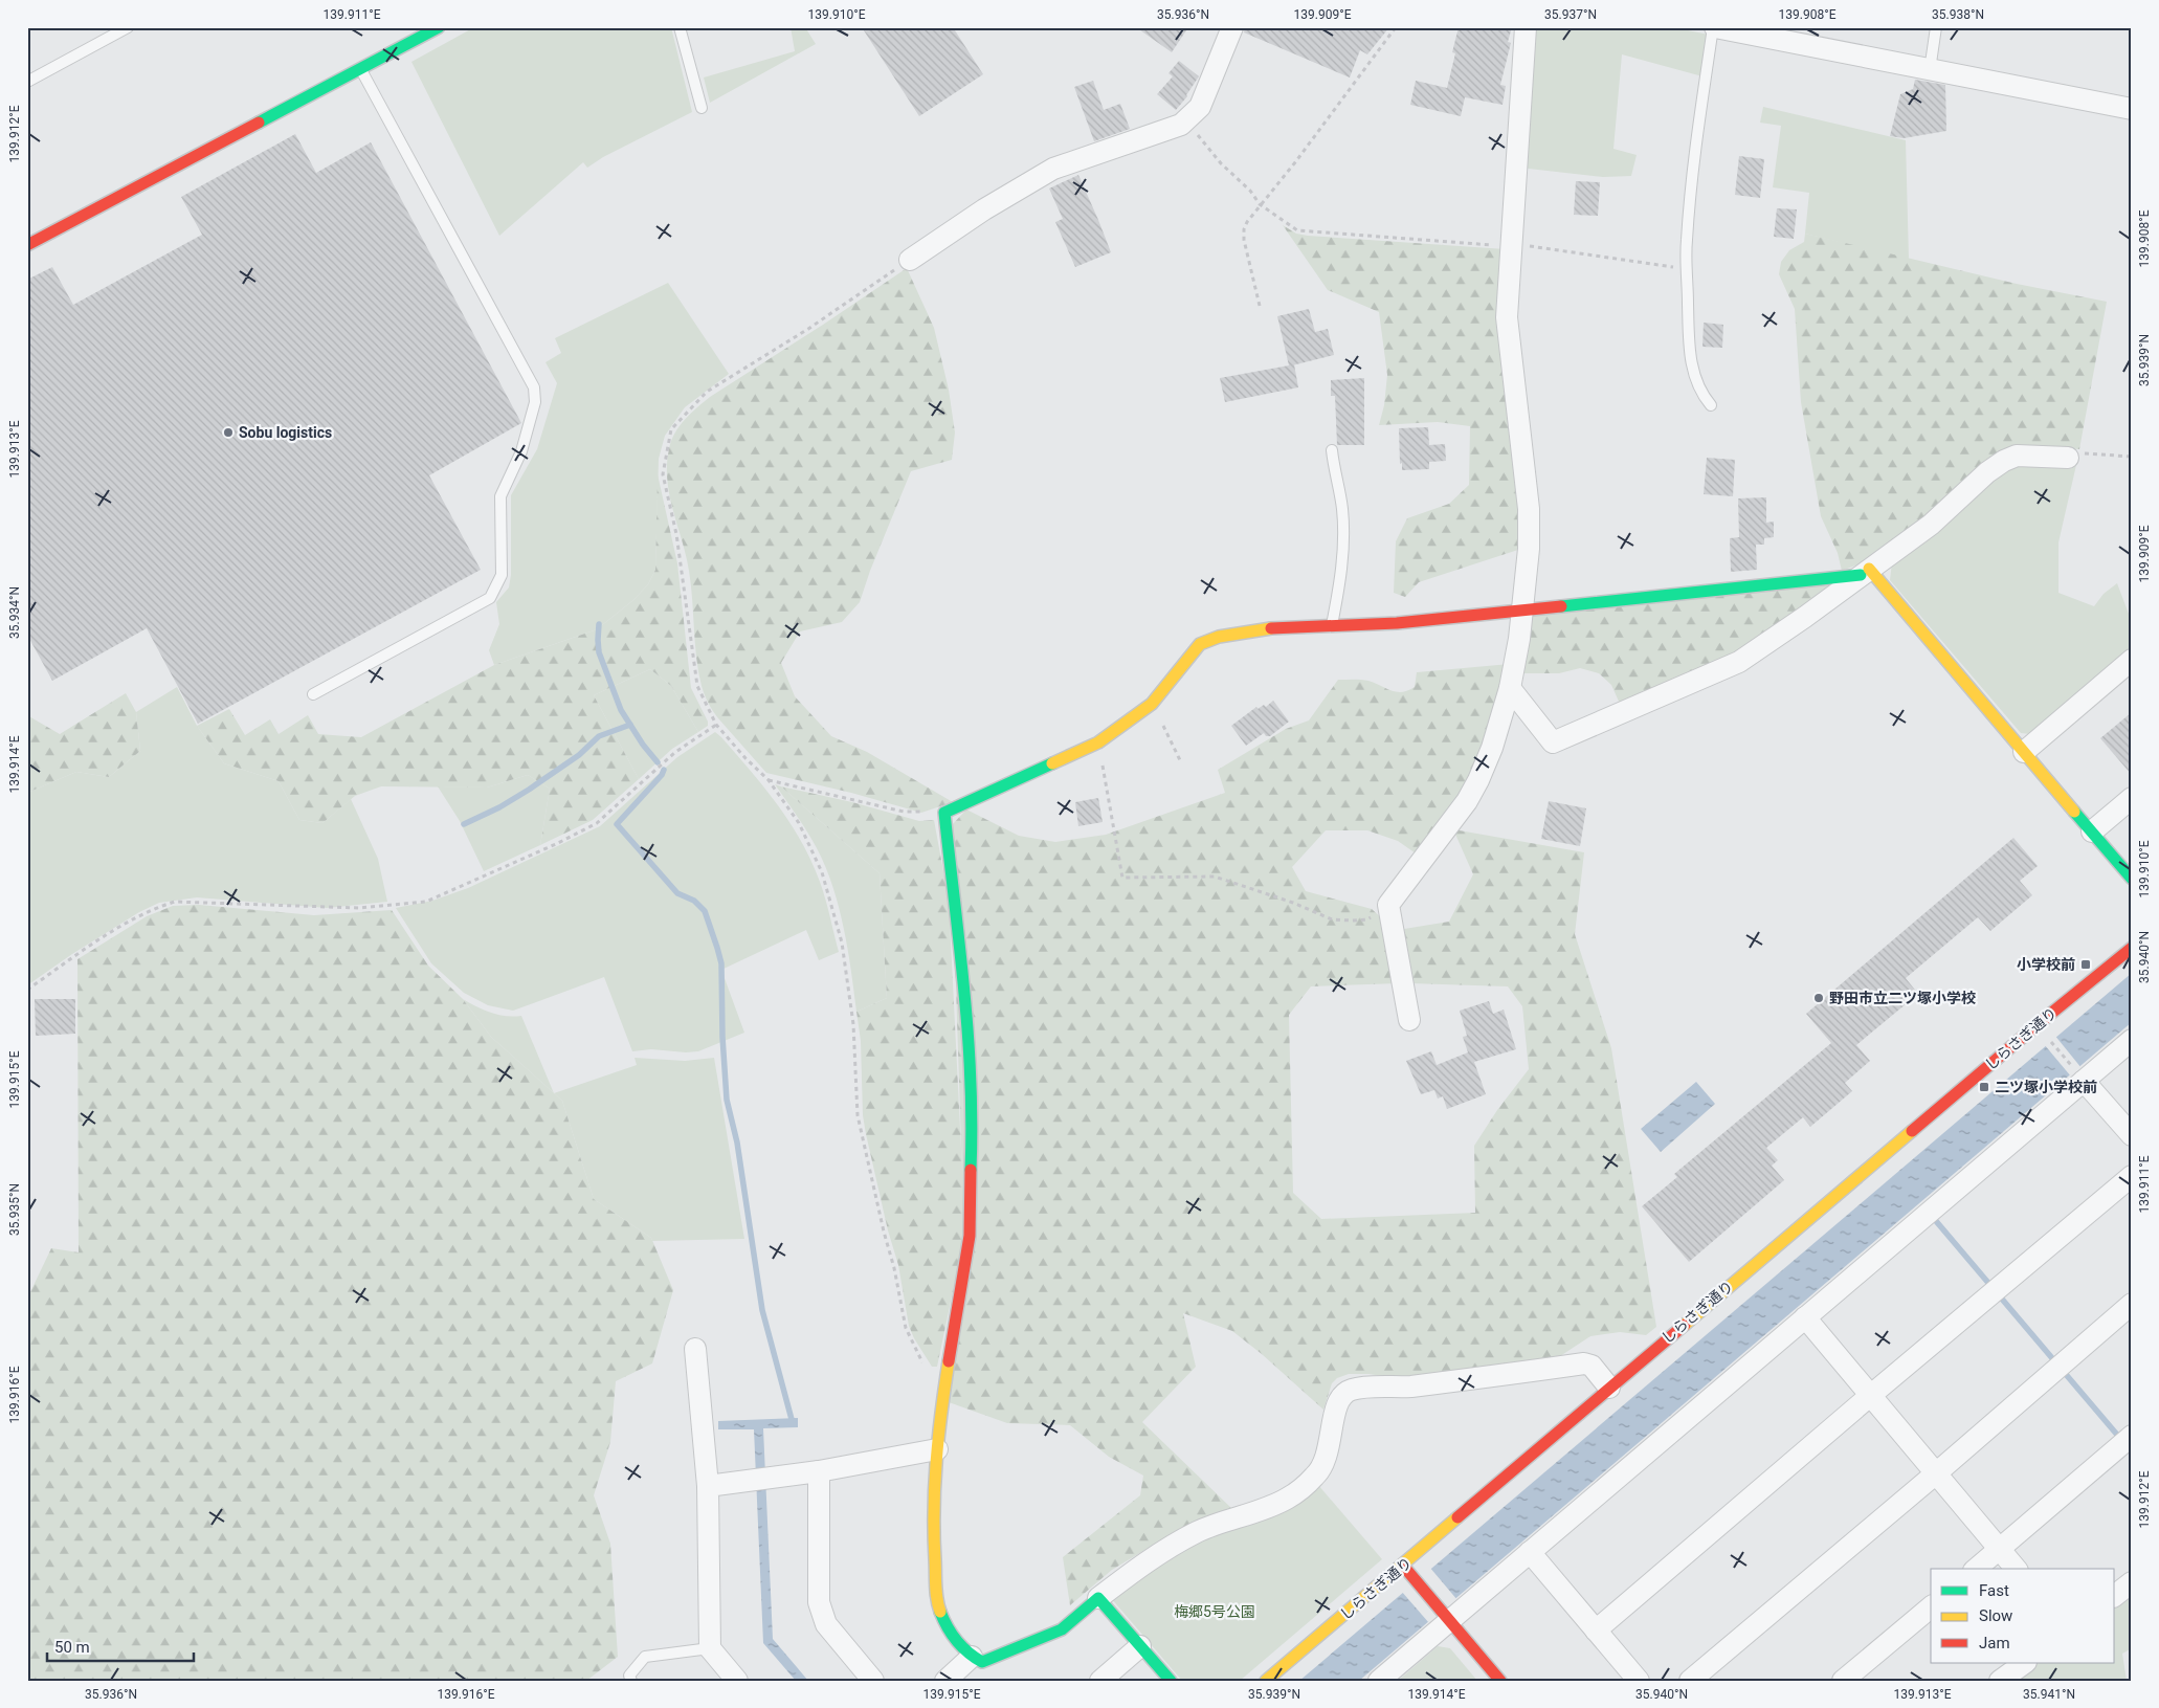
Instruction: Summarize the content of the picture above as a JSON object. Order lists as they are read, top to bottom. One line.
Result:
{"streets":{"street":["しらさぎ通り"]},"parks":["梅郷5号公園"],"places":{"other":["Sobu logistics","野田市立二ツ塚小学校"],"transit":["小学校前","二ツ塚小学校前"]},"legend":["Fast","Slow","Jam"],"scale_bar":"50 m","coordinates":["139.911°E","139.910°E","35.936°N","139.909°E","35.937°N","139.908°E","35.938°N","139.912°E","35.939°N","139.913°E","35.934°N","139.914°E","35.940°N","139.915°E","35.935°N","139.916°E","35.941°N"]}
